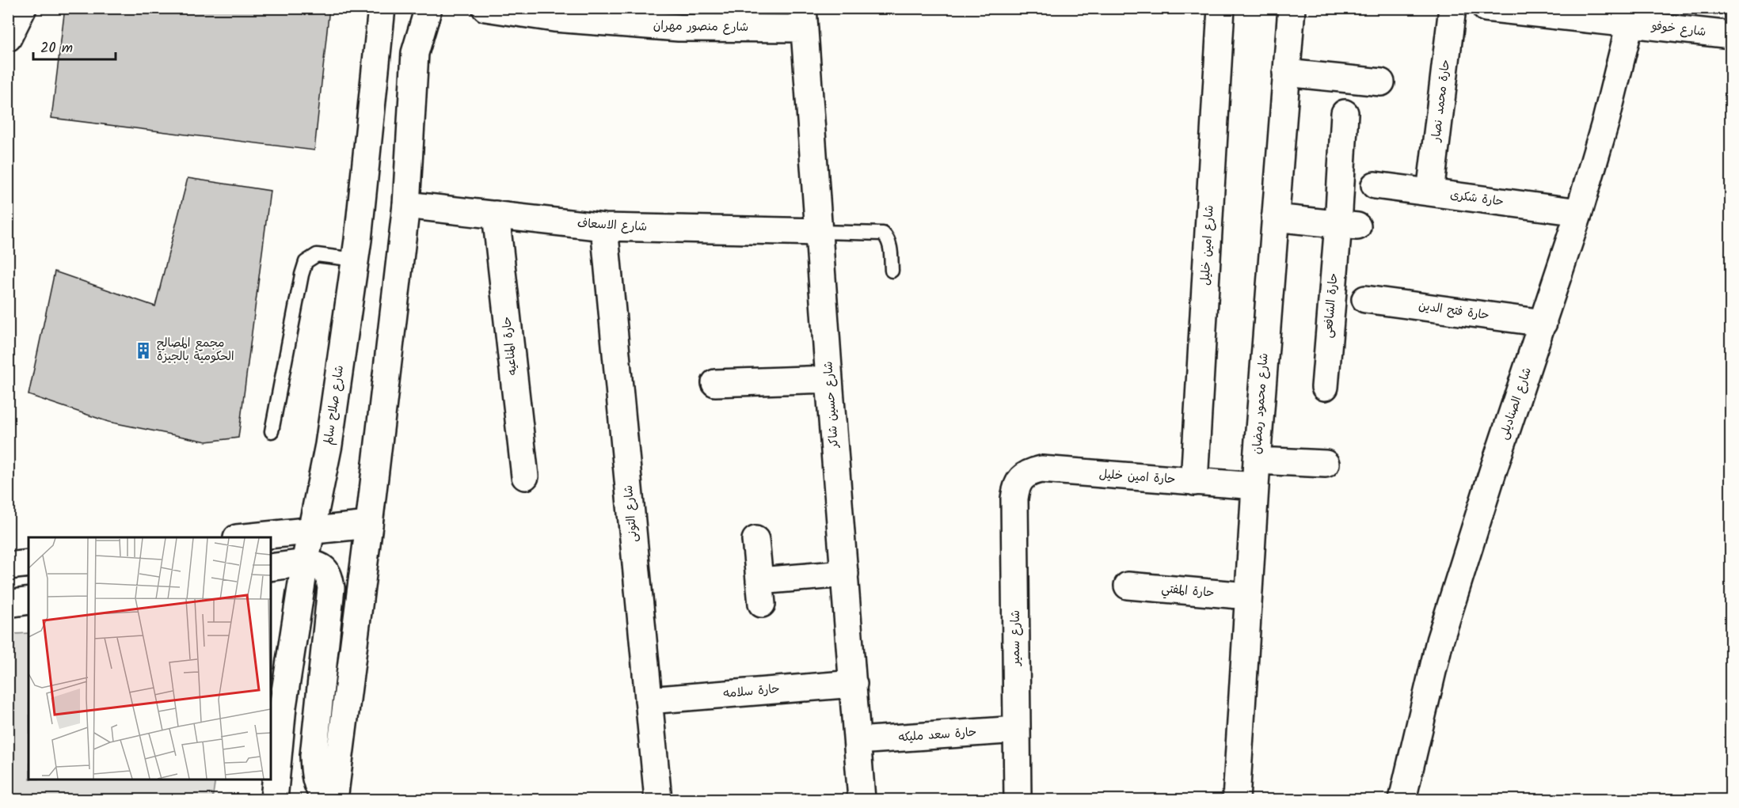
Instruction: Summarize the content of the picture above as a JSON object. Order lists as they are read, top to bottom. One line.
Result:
{"streets":{"main road":["شارع منصور مهران","شارع خوفو","حارة محمد نصار","حارة شكرى","شارع الاسعاف","شارع امين خليل","حارة الشافعى","حارة فتح الدين","حارة المناعيه","شارع محمود رمضان","شارع الصناديلى","شارع حسين شاكر","شارع صلاح سالم","حارة امين خليل","شارع التونى","حارة المفتي","شارع سمير","حارة سلامه","حارة سعد مليكه"]},"crossings":[["شارع منصور مهران","شارع حسين شاكر"],["شارع خوفو","شارع الصناديلى"],["حارة محمد نصار","حارة شكرى"],["حارة شكرى","شارع الصناديلى"],["شارع الاسعاف","حارة المناعيه"],["شارع الاسعاف","شارع حسين شاكر"],["شارع الاسعاف","شارع التونى"],["شارع امين خليل","حارة امين خليل"],["حارة فتح الدين","شارع الصناديلى"],["شارع محمود رمضان","حارة امين خليل"],["شارع محمود رمضان","حارة المفتي"],["شارع حسين شاكر","حارة سلامه"],["شارع حسين شاكر","حارة سعد مليكه"],["حارة امين خليل","شارع سمير"],["شارع التونى","حارة سلامه"],["شارع سمير","حارة سعد مليكه"]],"places":{"building":["مجمع المصالح الحكومية بالجيزة"]},"scale_bar":"20 m"}
